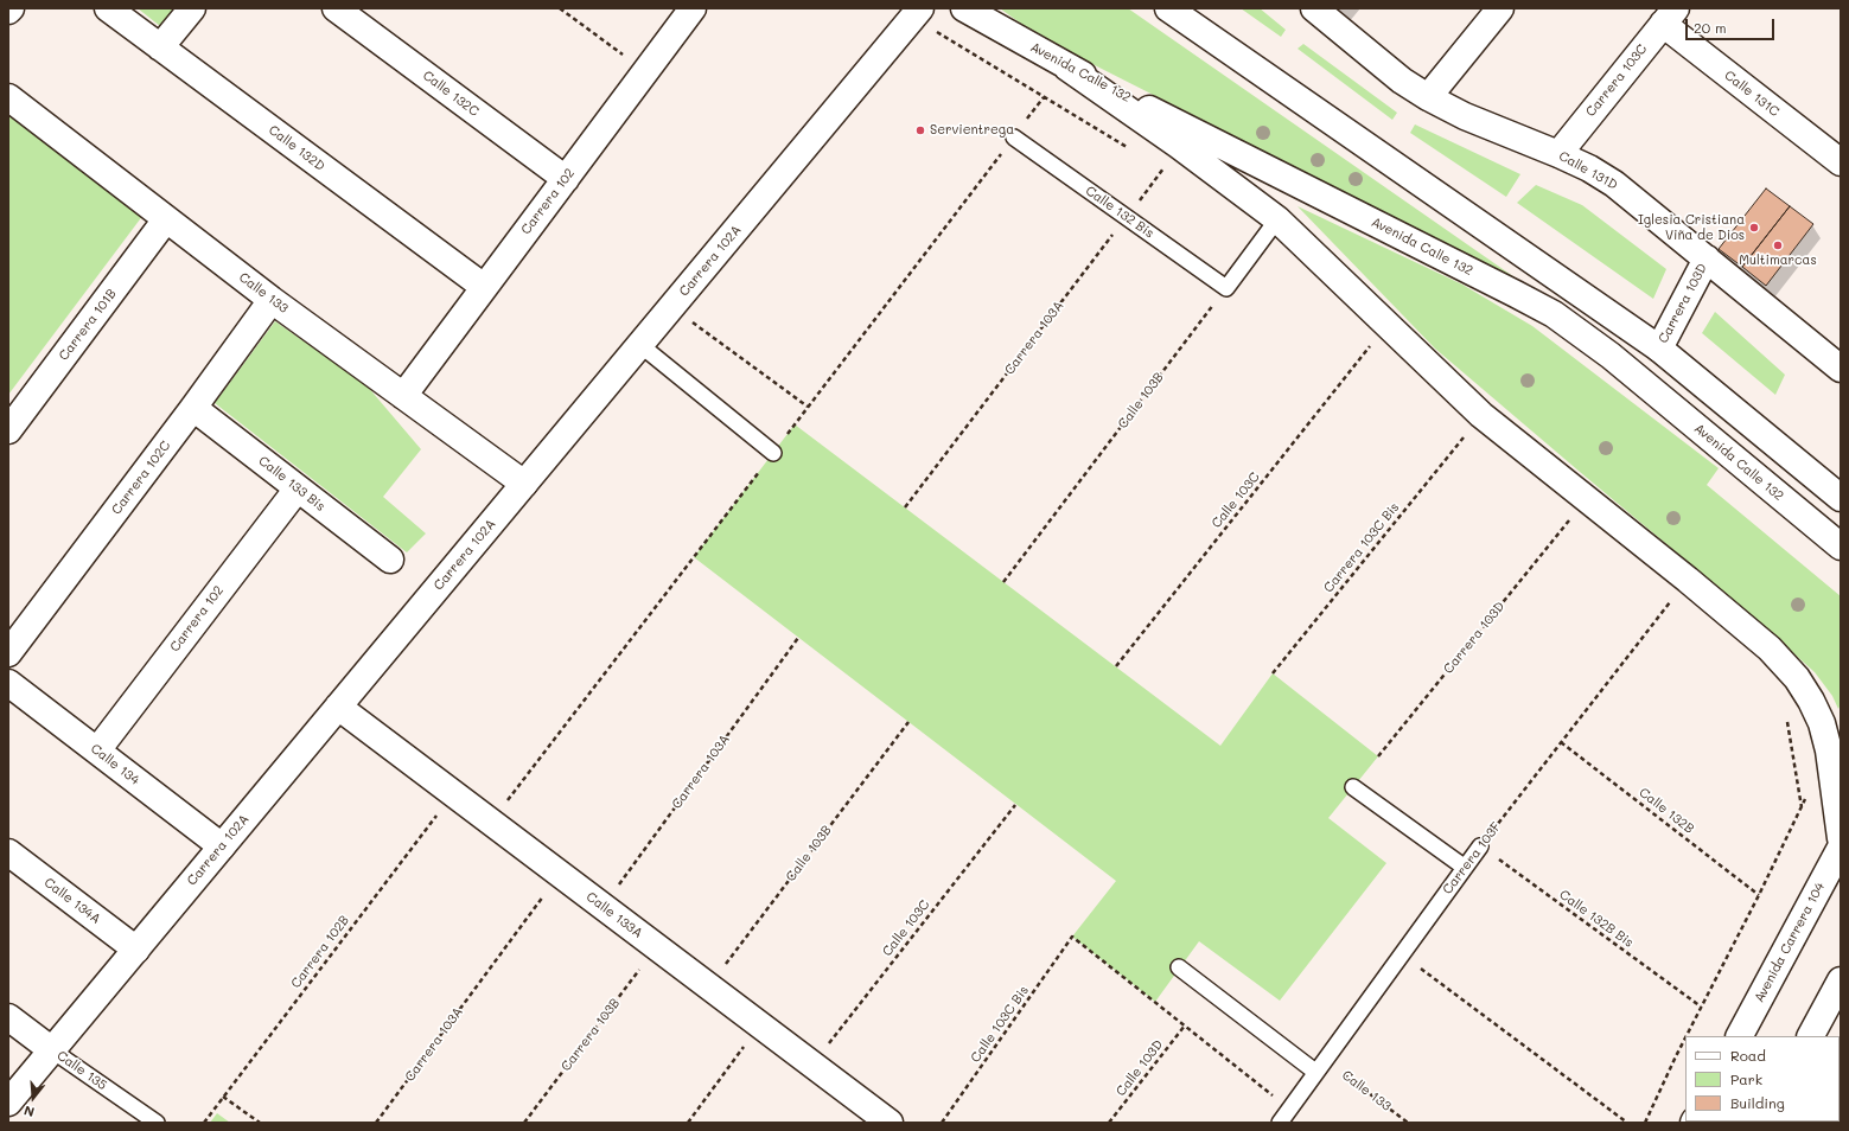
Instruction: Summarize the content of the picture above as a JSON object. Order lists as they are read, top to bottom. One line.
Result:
{"streets":{"street":["Avenida Calle 132","Carrera 103C","Calle 132C","Calle 131C","Calle 132D","Calle 131D","Carrera 102","Carrera 102A","Calle 133","Carrera 103D","Carrera 101B","Carrera 102C","Calle 133 Bis","Calle 134","Calle 134A","Calle 133A","Avenida Carrera 104","Calle 135"],"lane":["Calle 132 Bis","Carrera 103F"],"path":["Carrera 103A","Calle 103B","Calle 103C","Carrera 103C Bis","Calle 132B","Calle 132B Bis","Carrera 102B","Calle 103C Bis","Carrera 103B","Calle 103D"]},"crossings":[["Carrera 103C","Calle 131C"],["Carrera 103C","Calle 131D"],["Calle 132C","Carrera 102"],["Calle 132D","Carrera 102"],["Calle 131D","Carrera 103D"],["Carrera 102","Calle 133"],["Carrera 102","Calle 133 Bis"],["Carrera 102","Calle 134"],["Calle 132 Bis","Carrera 103A"],["Calle 132 Bis","Calle 103B"],["Carrera 102A","Calle 133"],["Carrera 102A","Calle 134"],["Carrera 102A","Calle 134A"],["Carrera 102A","Calle 133A"],["Carrera 102A","Calle 135"],["Calle 133","Carrera 101B"],["Calle 133","Carrera 102C"],["Calle 133","Carrera 103F"],["Carrera 103A","Calle 133A"],["Calle 103B","Calle 133A"],["Carrera 102C","Calle 133 Bis"],["Calle 103C","Calle 133A"],["Calle 132B","Carrera 103F"],["Carrera 103F","Calle 132B Bis"],["Calle 133A","Carrera 102B"],["Calle 133A","Carrera 103B"],["Calle 103C Bis","Calle 103D"]],"places":["Servientrega","Iglesia Cristiana Viña de Dios","Multimarcas"],"legend":["Road","Park","Building"],"scale_bar":"20 m","north":"bottom"}
